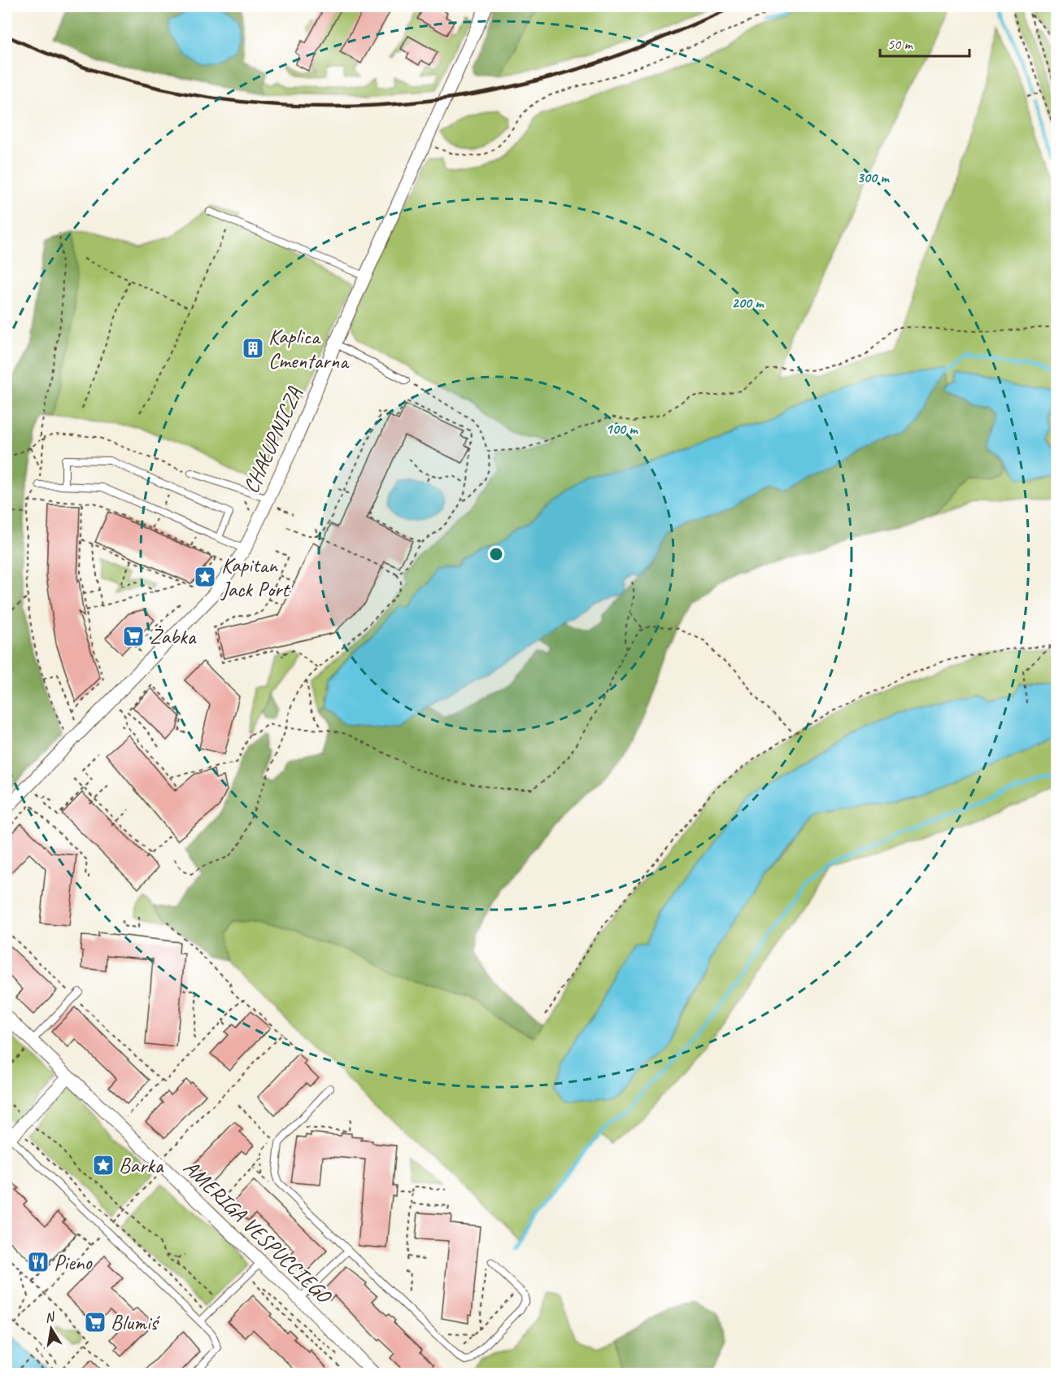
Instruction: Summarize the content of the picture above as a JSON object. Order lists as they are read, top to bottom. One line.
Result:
{"streets":{"street":["CHAŁUPNICZA","AMERIGA VESPUCCIEGO"]},"places":{"building":["Kaplica Cmentarna"],"place":["Kapitan Jack Port","Barka"],"supermarket":["Żabka","Blumiś"],"restaurant":["Pieno"]},"scale_bar":"50 m","north":"top","rings":["300 m","200 m","100 m"]}
